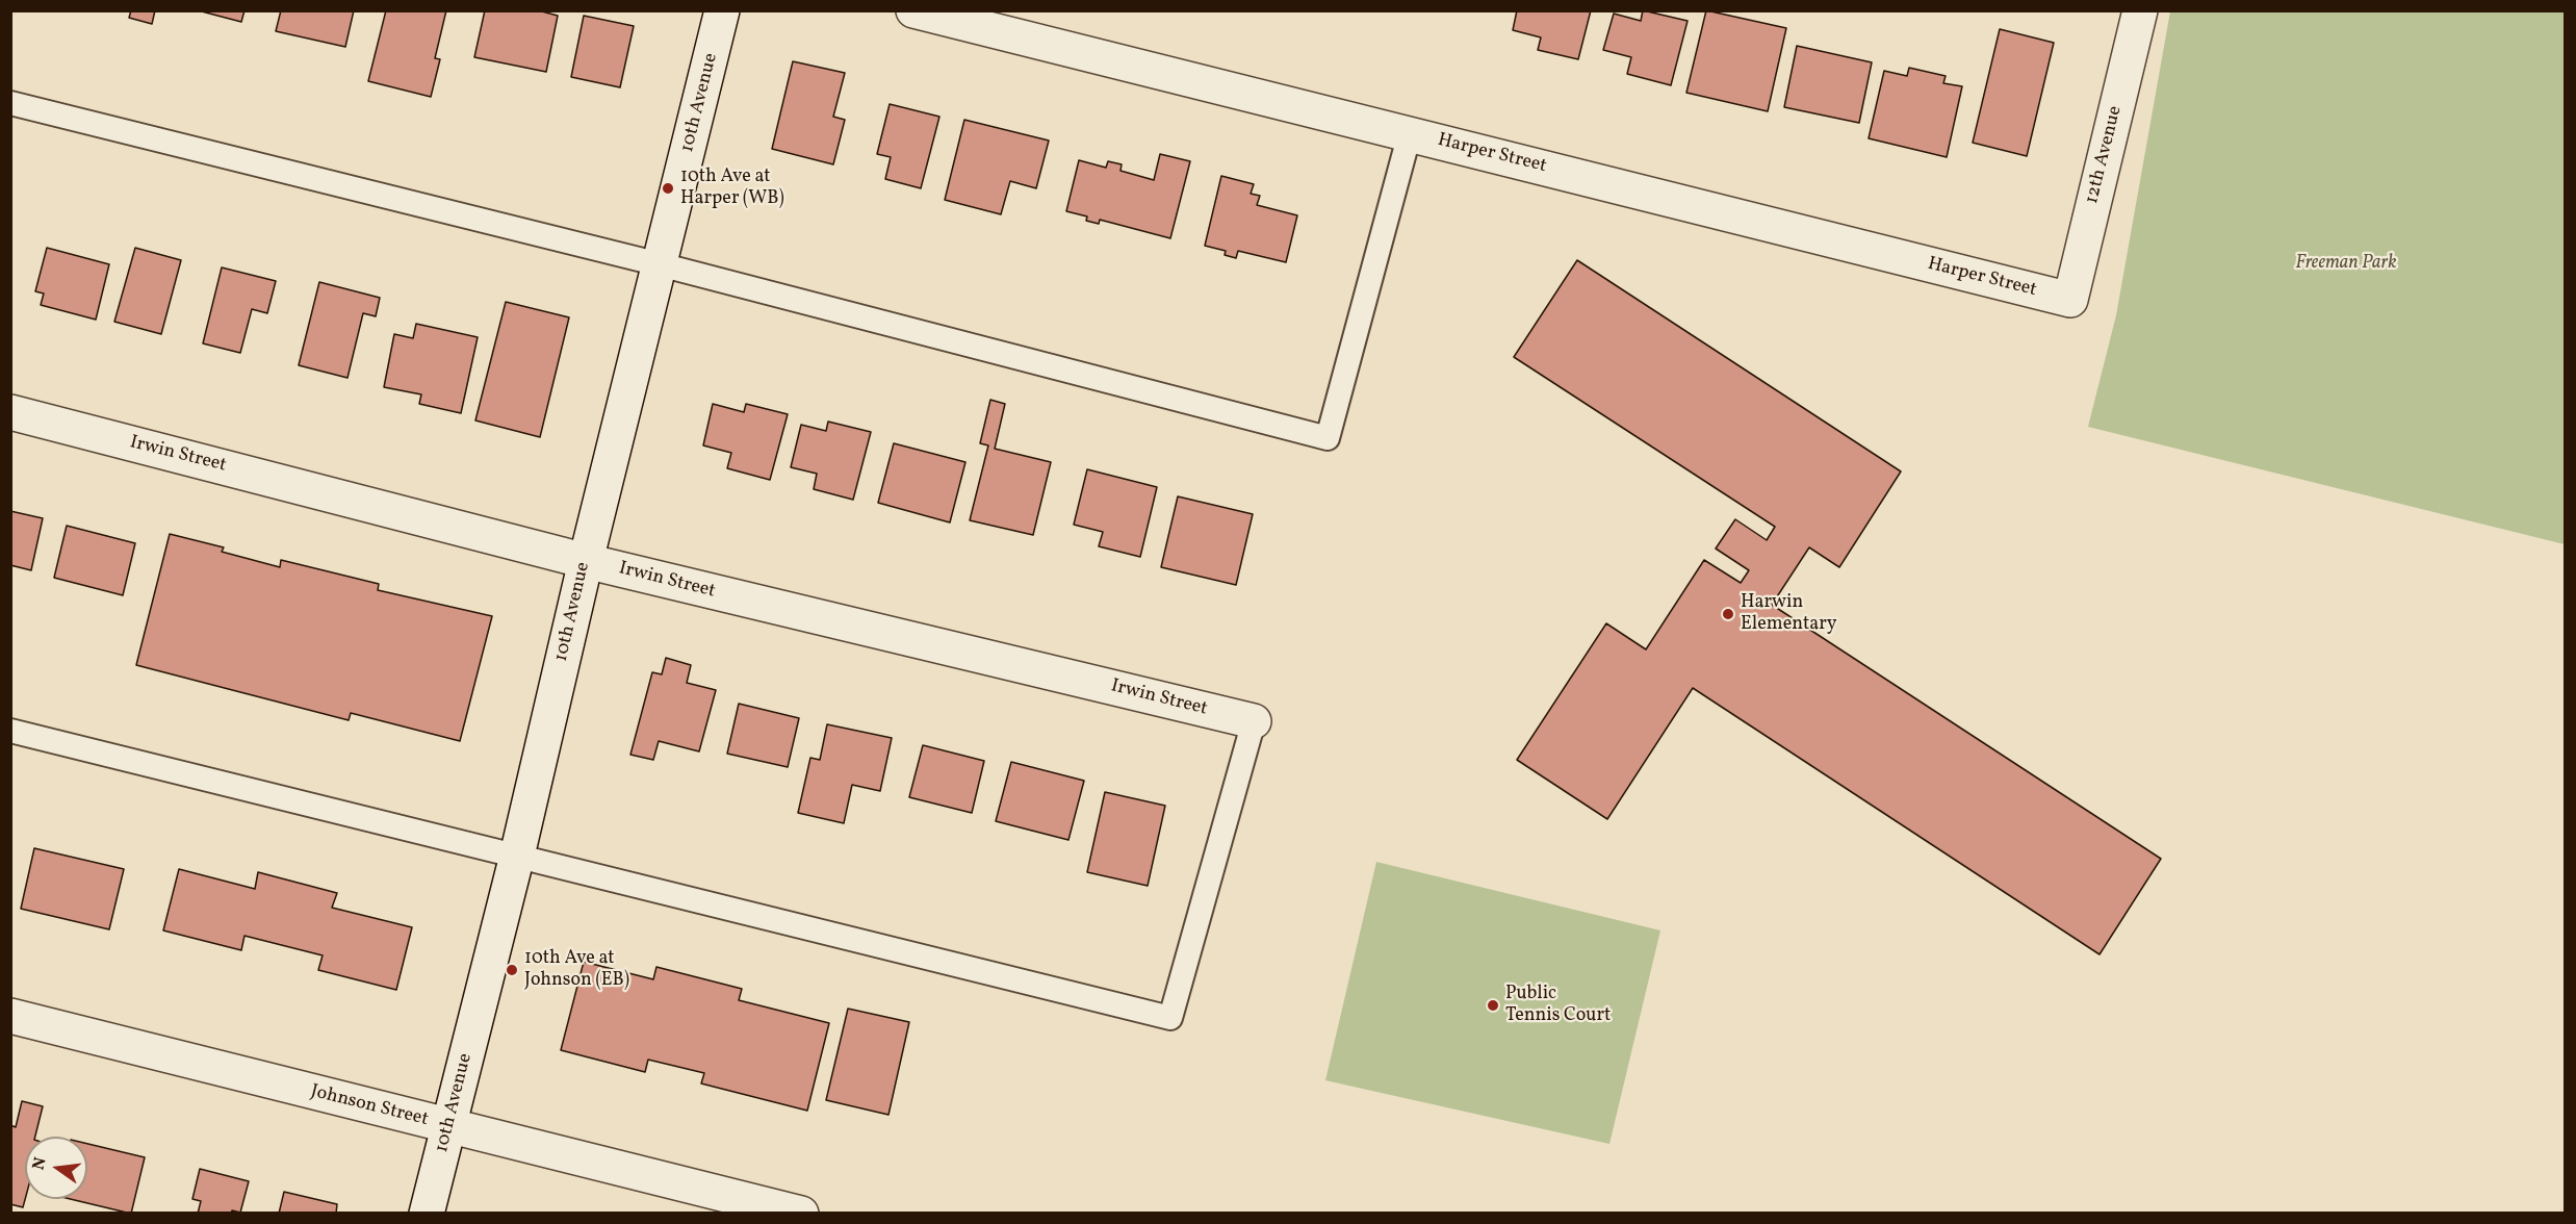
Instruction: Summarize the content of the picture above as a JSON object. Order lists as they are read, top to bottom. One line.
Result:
{"streets":{"street":["10th Avenue","Harper Street","12th Avenue","Irwin Street","Johnson Street"]},"crossings":[["10th Avenue","Irwin Street"],["10th Avenue","Johnson Street"],["Harper Street","12th Avenue"]],"parks":["Freeman Park"],"places":["10th Ave at Harper (WB)","Harwin Elementary","10th Ave at Johnson (EB)","Public Tennis Court"],"north":"left"}
